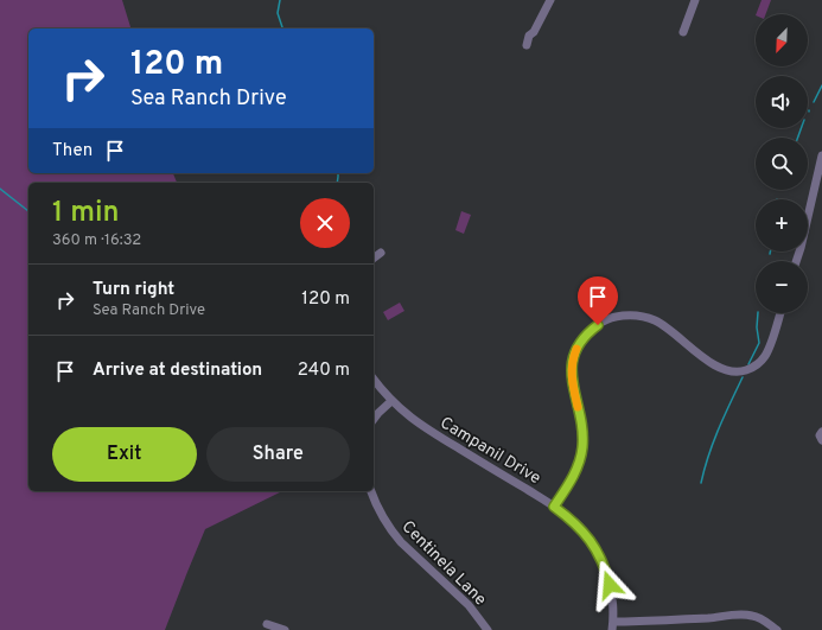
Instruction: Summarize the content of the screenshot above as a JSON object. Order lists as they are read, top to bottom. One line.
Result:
{"streets":{"street":["Campanil Drive","Centinela Lane"]},"north":"bottom left","page":{"map_buttons":["+","−"],"turn":["120 m","Sea Ranch Drive"],"then":"Then","heading":["1 min","360 m · 16:32"],"list":[{"name":"Turn right","note":"Sea Ranch Drive","value":"120 m"},{"name":"Arrive at destination","value":"240 m"}],"buttons":["Exit","Share"]}}
